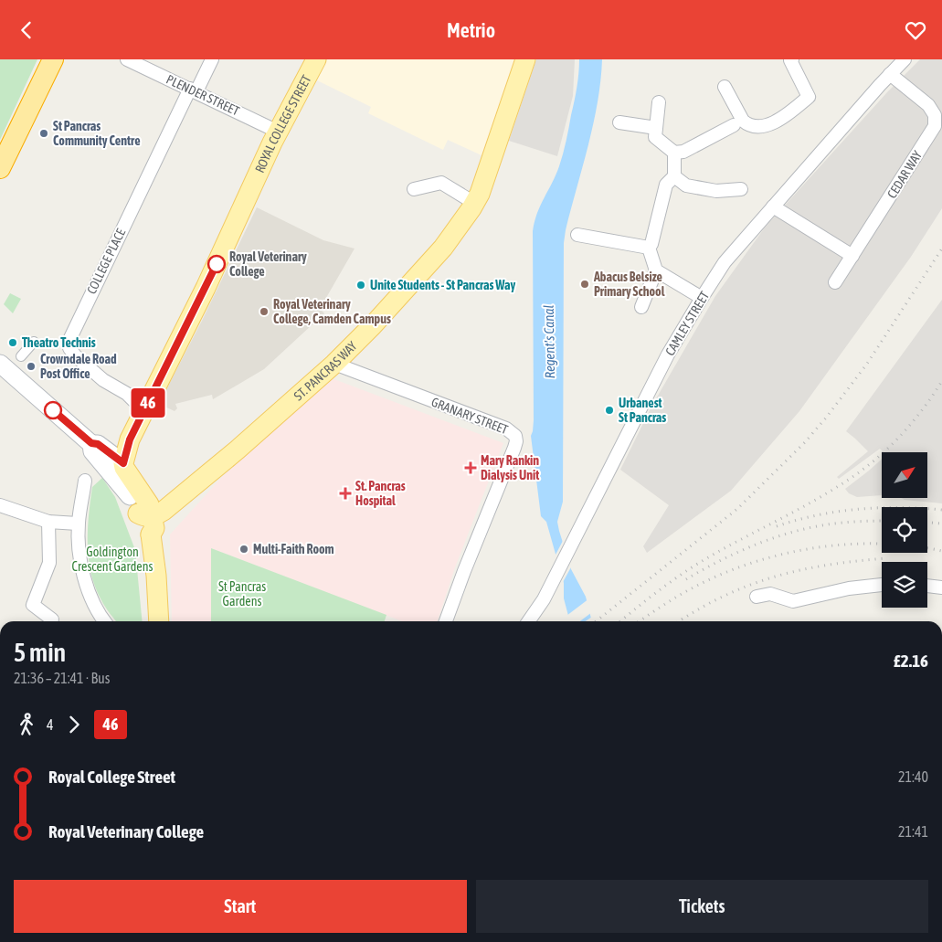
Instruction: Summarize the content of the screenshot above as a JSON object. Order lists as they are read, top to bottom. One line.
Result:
{"streets":{"main road":["ROYAL COLLEGE STREET","ST. PANCRAS WAY"],"street":["PLENDER STREET","CEDAR WAY","COLLEGE PLACE","CAMLEY STREET","GRANARY STREET"]},"crossings":[["PLENDER STREET","ROYAL COLLEGE STREET"],["PLENDER STREET","COLLEGE PLACE"],["ROYAL COLLEGE STREET","COLLEGE PLACE"],["CEDAR WAY","CAMLEY STREET"],["ST. PANCRAS WAY","GRANARY STREET"]],"water":["Regent's Canal"],"parks":["Goldington Crescent Gardens","St Pancras Gardens"],"places":{"other":["St Pancras Community Centre","Royal Veterinary College","Abacus Belsize Primary School","Unite Students - St Pancras Way","Royal Veterinary College, Camden Campus","Theatro Technis","Crowndale Road Post Office","Urbanest St Pancras","Multi-Faith Room"],"health":["Mary Rankin Dialysis Unit","St. Pancras Hospital"]},"lines":["bus line 46"],"north":"top right","page":{"header":"Metrio","on_map":"46","heading":["5 min","21:36 – 21:41 · Bus","£2.16"],"legs":["4","46"],"list":[{"name":"Royal College Street","value":"21:40"},{"name":"Royal Veterinary College","value":"21:41"}],"buttons":["Start","Tickets"]}}
